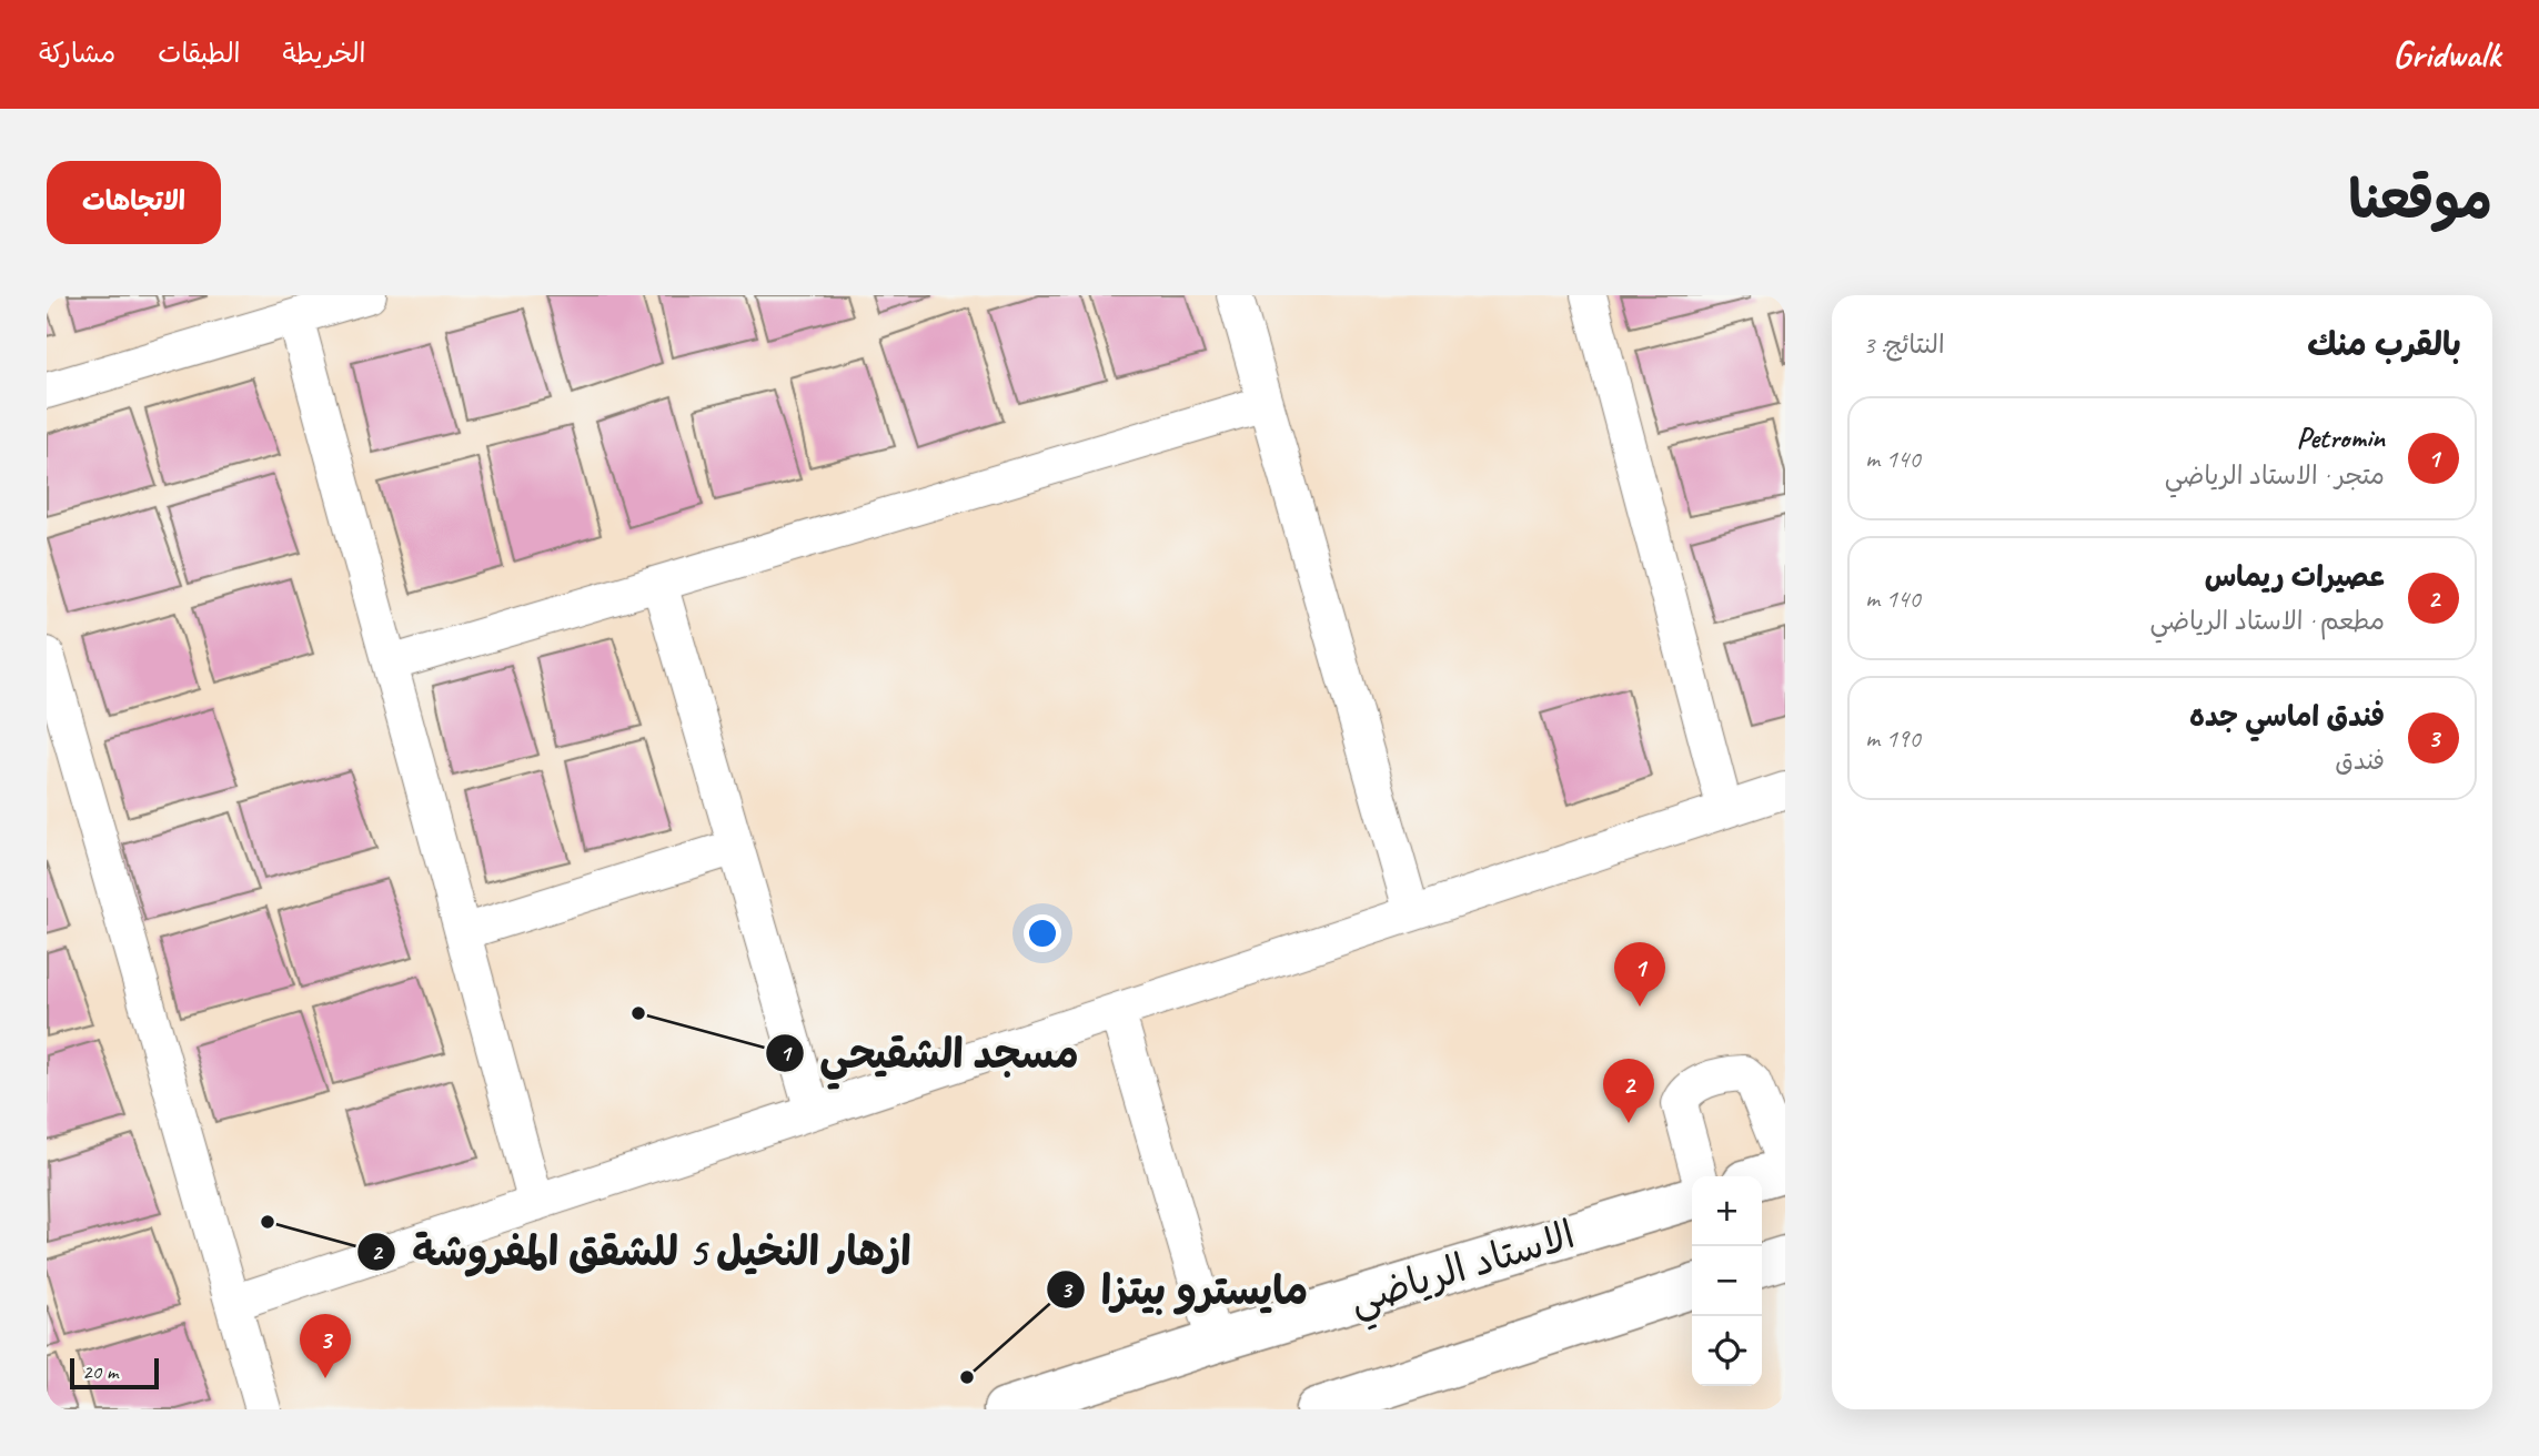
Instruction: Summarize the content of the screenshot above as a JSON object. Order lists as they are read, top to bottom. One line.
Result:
{"streets":{"main road":["الاستاد الرياضي"]},"places":["مسجد الشقيحي","ازهار النخيل 5 للشقق المفروشة","مايسترو بيتزا"],"scale_bar":"20 m","page":{"header":"Gridwalk","nav":["الخريطة","الطبقات","مشاركة"],"title":"موقعنا","buttons":"الاتجاهات","heading":["بالقرب منك","النتائج: 3"],"list":[{"mark":"1","name":"Petromin","note":"متجر · الاستاد الرياضي","value":"140 m"},{"mark":"2","name":"عصيرات ريماس","note":"مطعم · الاستاد الرياضي","value":"140 m"},{"mark":"3","name":"فندق اماسي جده","note":"فندق","value":"190 m"}],"pins":["1","2","3"],"map_buttons":["+","−"],"scale":"20 m"}}
